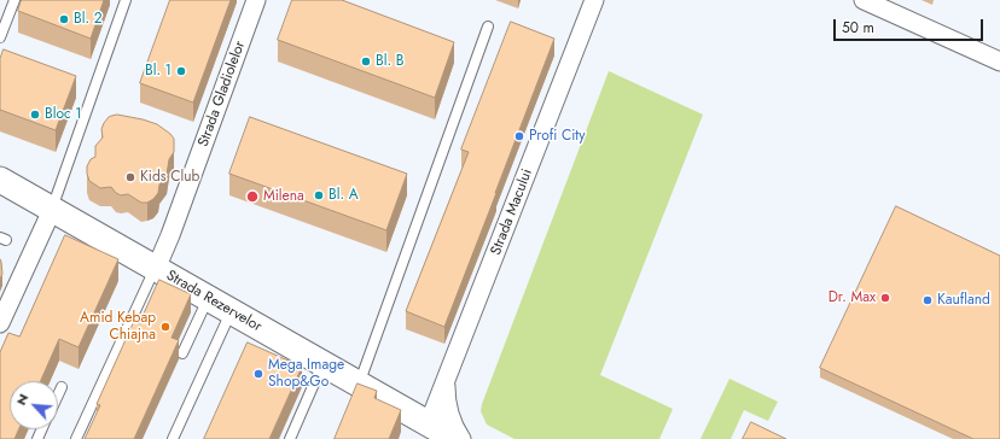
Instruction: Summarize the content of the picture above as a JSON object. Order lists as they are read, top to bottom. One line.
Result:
{"streets":{"street":["Strada Gladiolelor","Strada Macului","Strada Rezervelor"]},"crossings":[["Strada Gladiolelor","Strada Rezervelor"],["Strada Macului","Strada Rezervelor"]],"places":["Bl. 2","Bl. B","Bl. 1","Bloc 1","Profi City","Kids Club","Bl. A","Milena","Dr. Max","Kaufland","Amid Kebap Chiajna","Mega Image Shop&Go"],"scale_bar":"50 m","north":"top left"}
